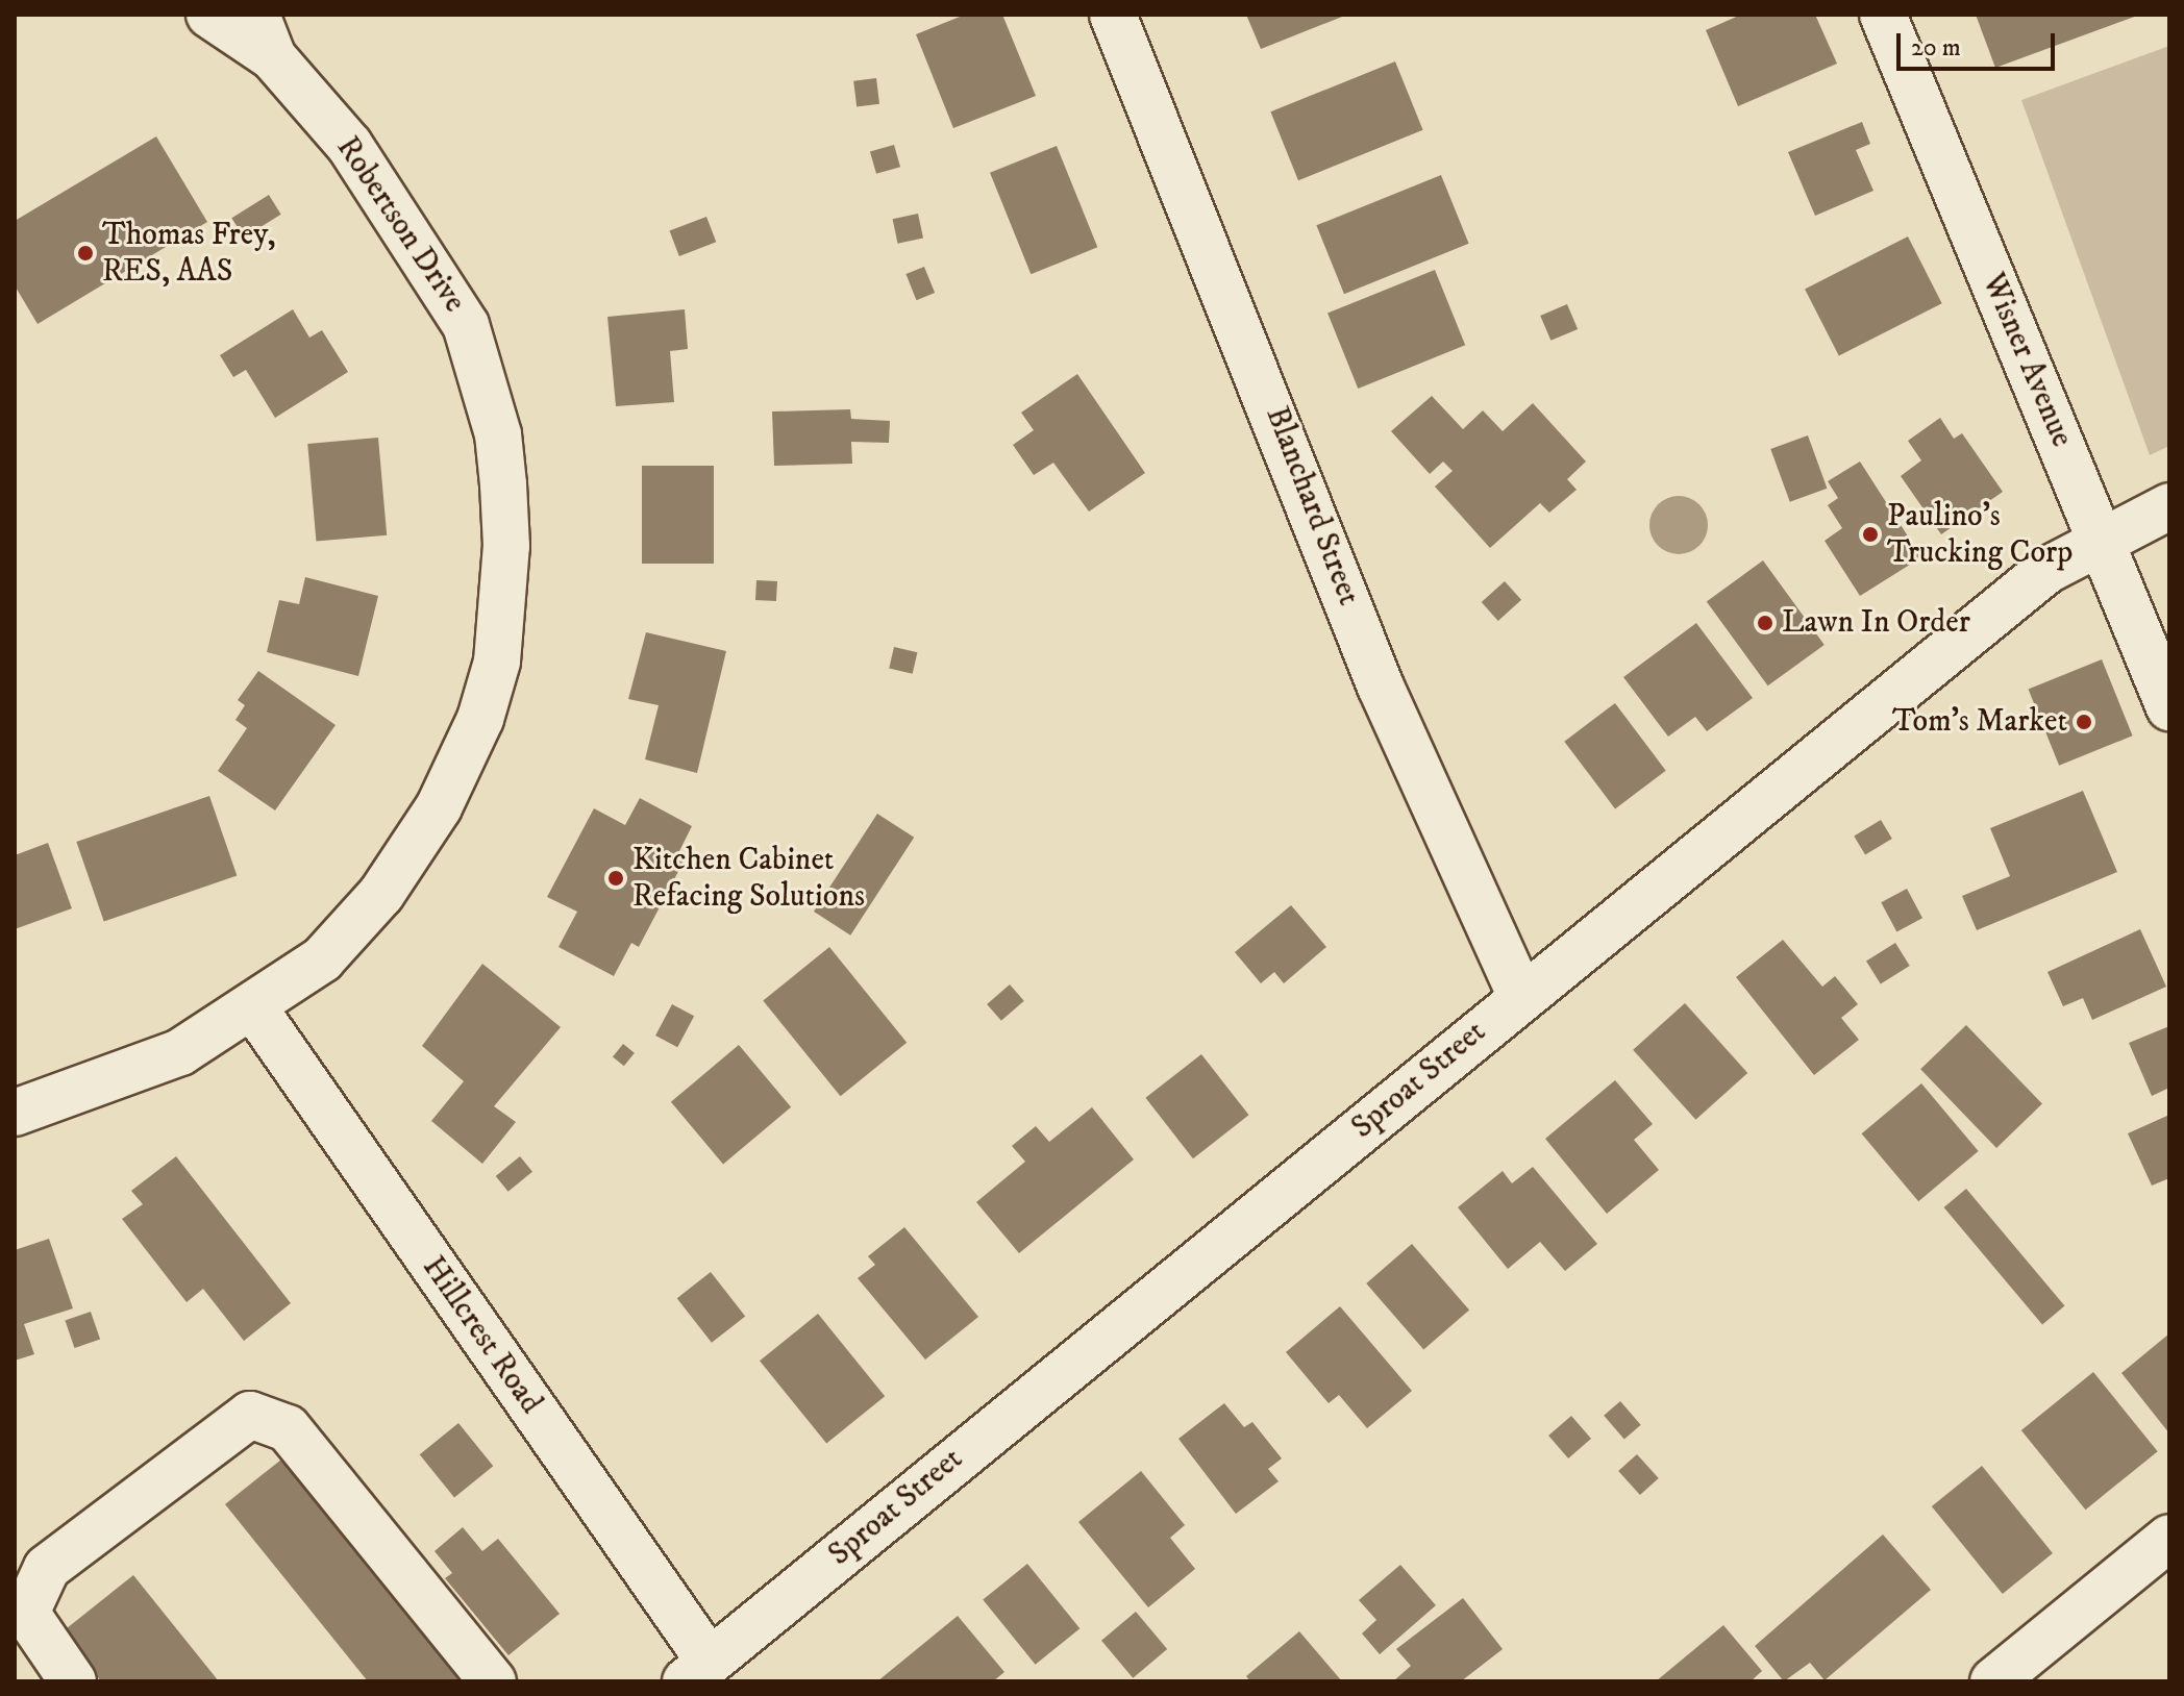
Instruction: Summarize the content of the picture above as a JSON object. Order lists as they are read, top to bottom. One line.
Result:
{"streets":{"street":["Robertson Drive","Wisner Avenue","Blanchard Street","Sproat Street","Hillcrest Road"]},"crossings":[["Robertson Drive","Hillcrest Road"],["Wisner Avenue","Sproat Street"],["Blanchard Street","Sproat Street"],["Sproat Street","Hillcrest Road"]],"places":["Thomas Frey, RES, AAS","Paulino's Trucking Corp","Lawn In Order","Tom's Market","Kitchen Cabinet Refacing Solutions"],"scale_bar":"20 m"}
